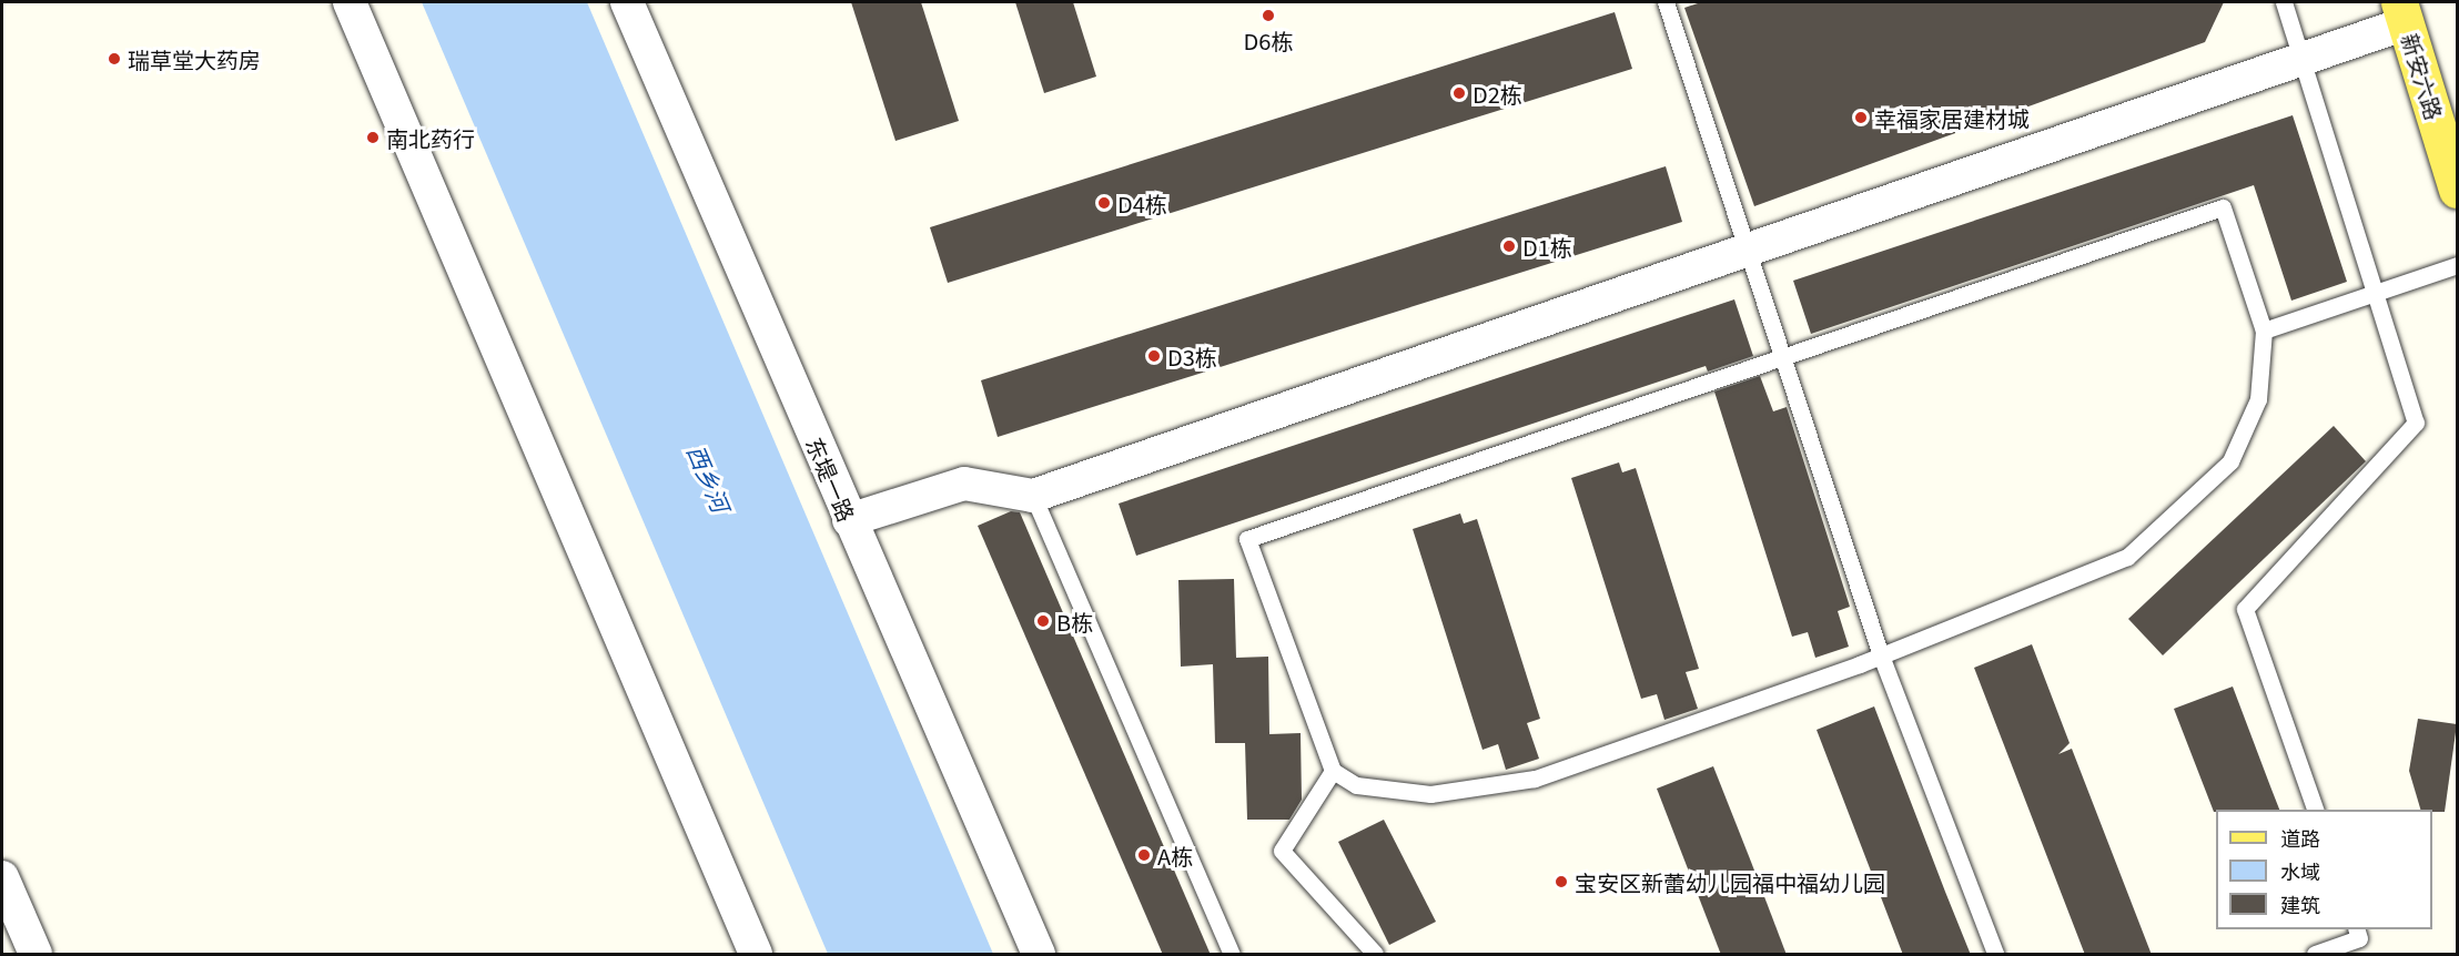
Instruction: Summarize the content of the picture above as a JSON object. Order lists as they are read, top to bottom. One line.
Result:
{"streets":{"main road":["新安六路"],"street":["东堤一路"]},"water":["西乡河"],"places":["D6栋","瑞草堂大药房","D2栋","幸福家居建材城","南北药行","D4栋","D1栋","D3栋","B栋","A栋","宝安区新蕾幼儿园福中福幼儿园"],"legend":["道路","水域","建筑"]}
